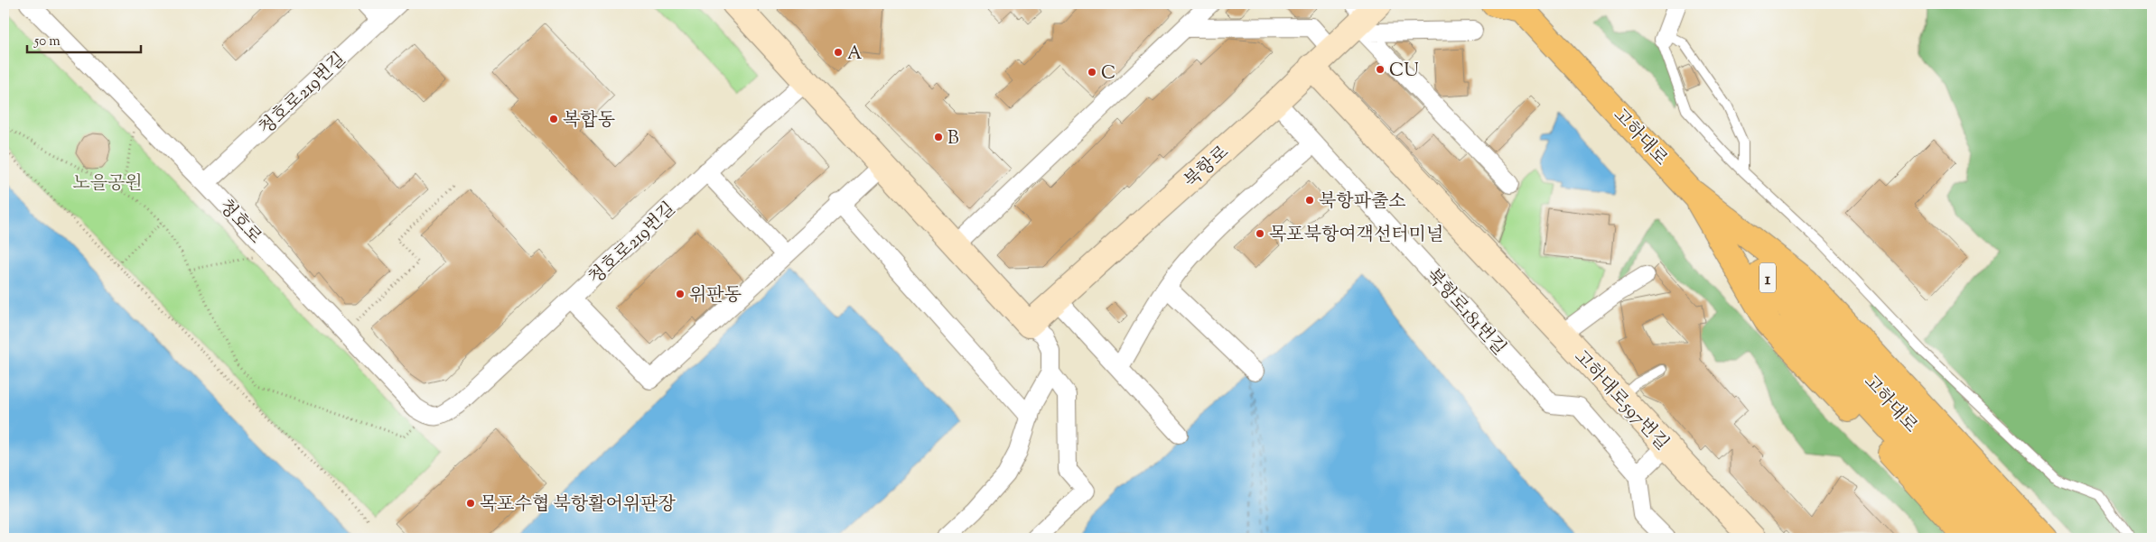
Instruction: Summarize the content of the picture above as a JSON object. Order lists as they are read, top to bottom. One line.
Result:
{"streets":{"main road":["고하대로","1"],"street":["청호로219번길","북항로","청호로","북항로181번길","고하대로597번길"]},"crossings":[["청호로219번길","청호로"],["북항로","북항로181번길"]],"parks":["노을공원"],"places":["A","CU","C","복합동","B","북항파출소","목포북항여객선터미널","위판동","목포수협 북항활어위판장"],"scale_bar":"50 m"}
